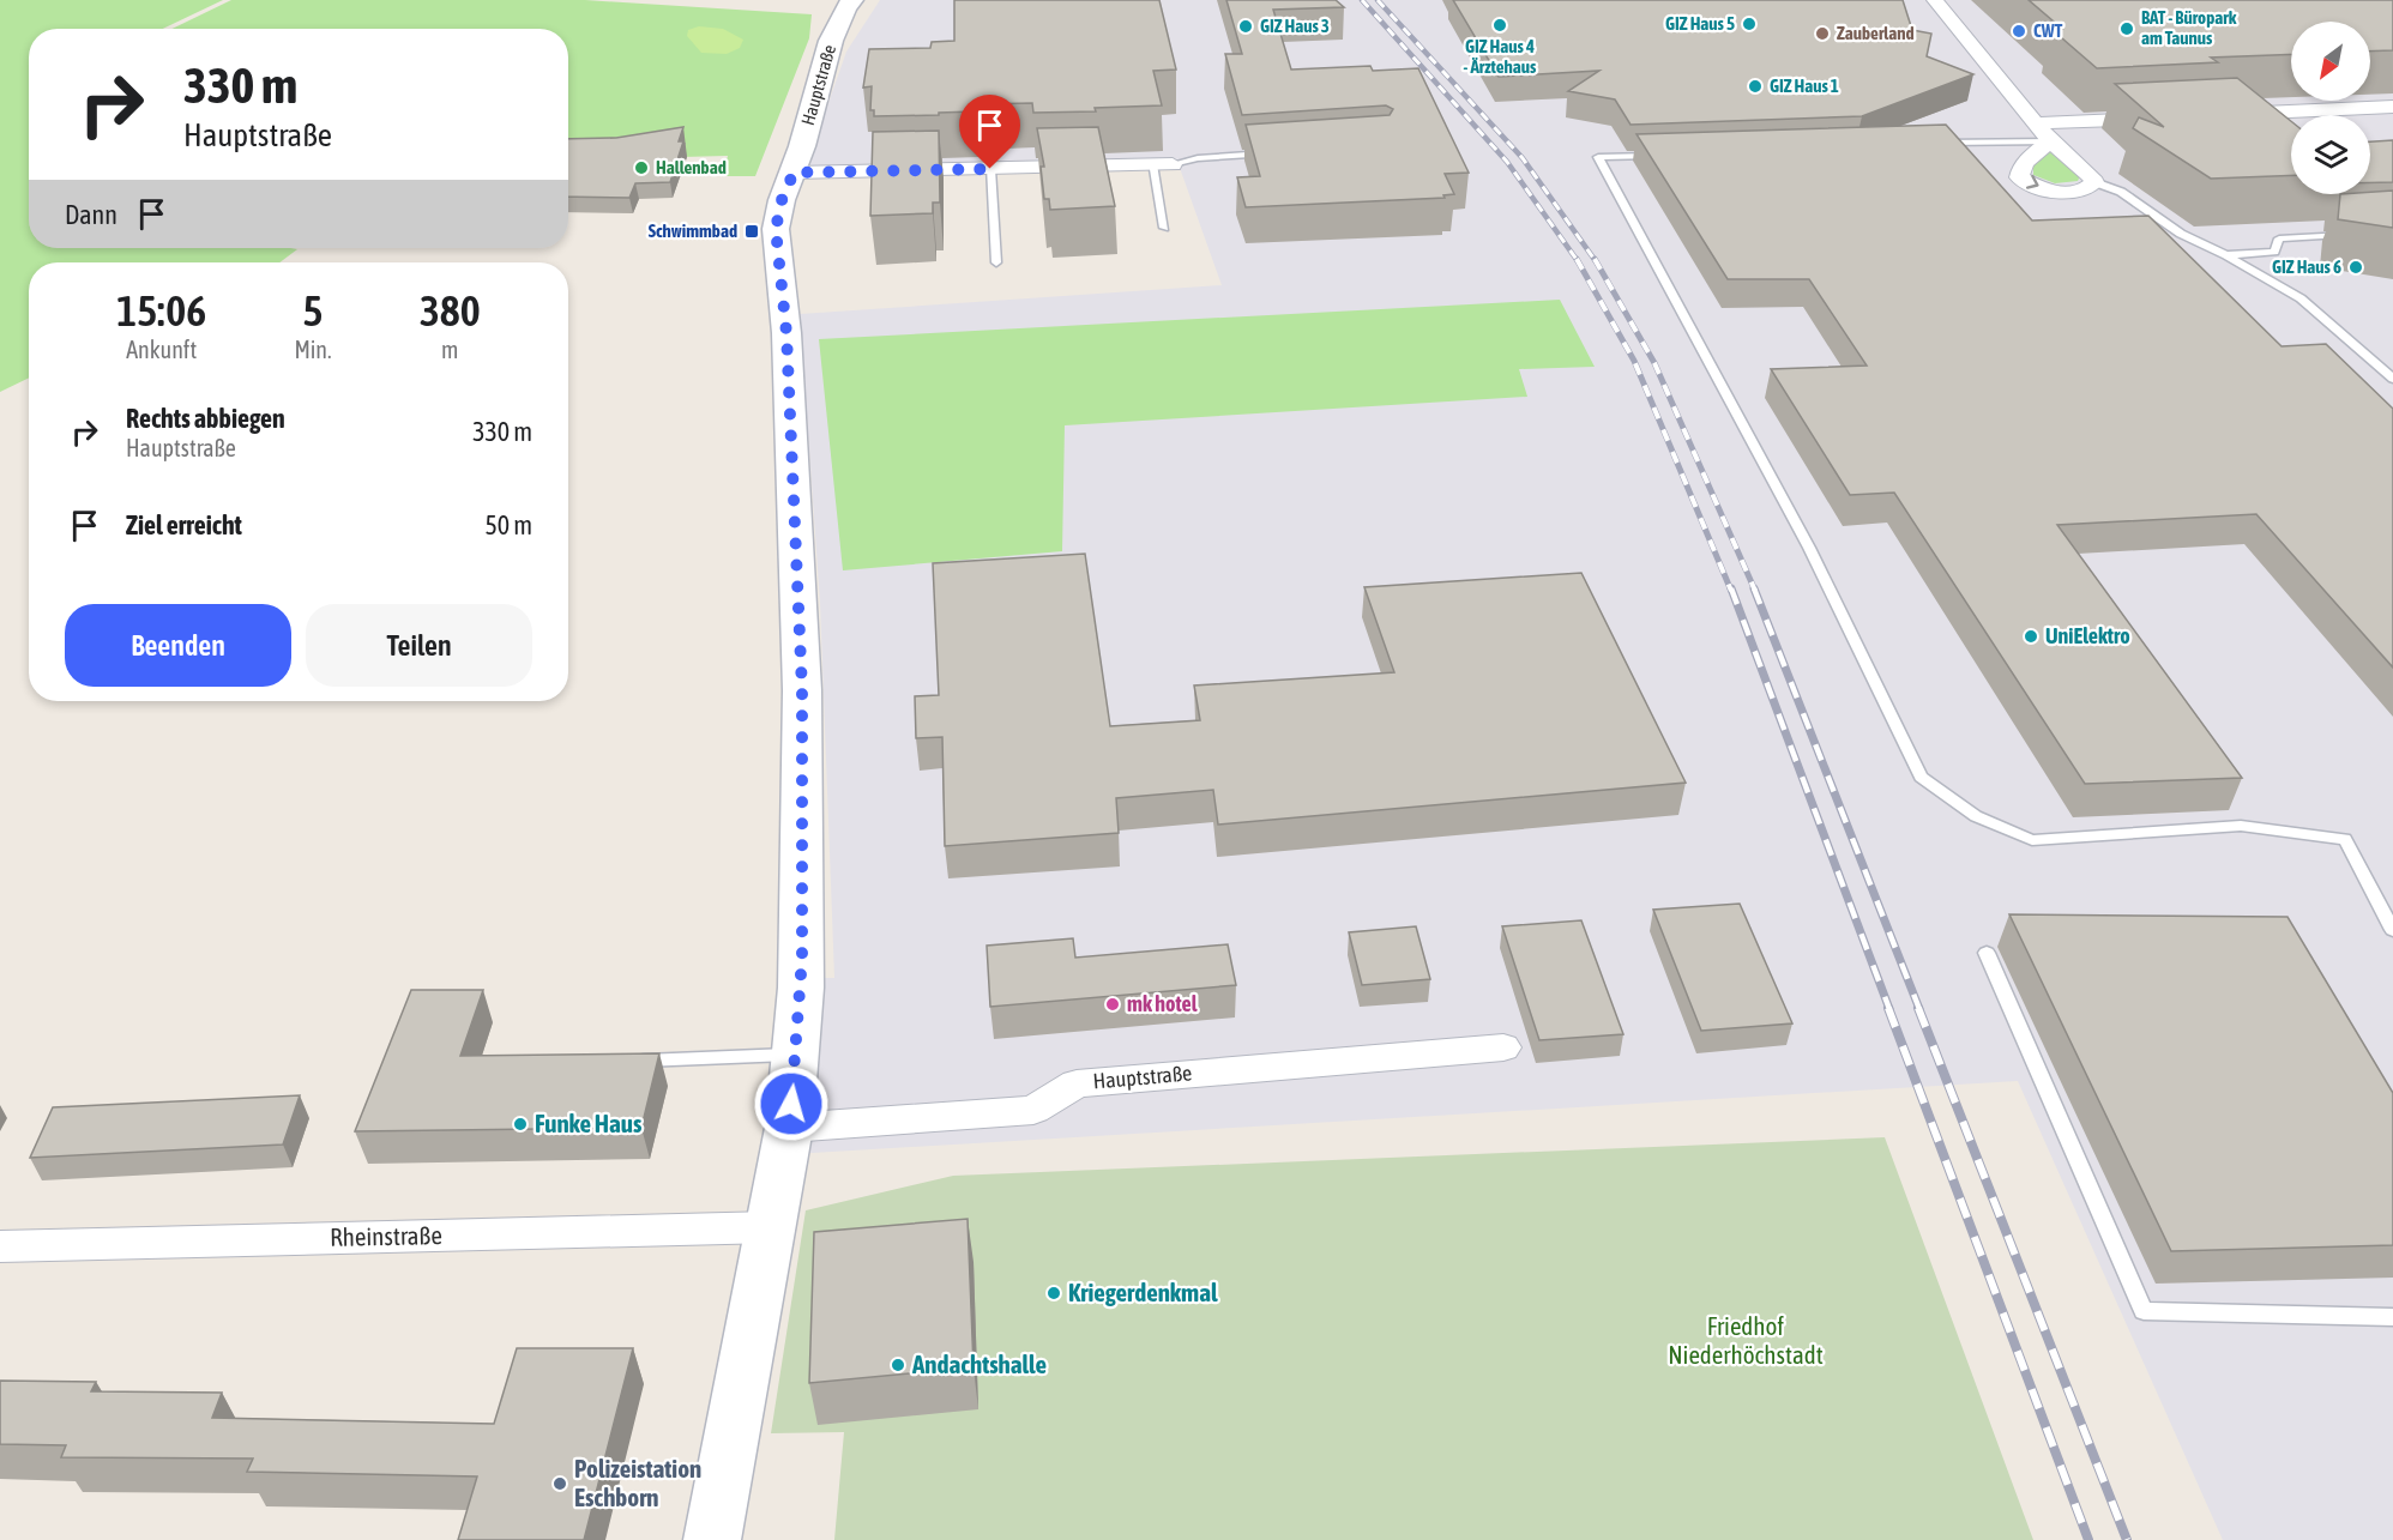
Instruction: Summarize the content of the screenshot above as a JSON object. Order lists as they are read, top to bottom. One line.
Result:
{"streets":{"street":["Hauptstraße","Rheinstraße"]},"crossings":[["Hauptstraße","Rheinstraße"]],"parks":["Friedhof Niederhöchstadt"],"places":{"other":["GIZ Haus 5","GIZ Haus 4 - Ärztehaus","GIZ Haus 3","BAT - Büropark am Taunus","CWT","Zauberland","GIZ Haus 1","Hallenbad","GIZ Haus 6","UniElektro","mk hotel","Funke Haus","Kriegerdenkmal","Andachtshalle","Polizeistation Eschborn"],"transit":["Schwimmbad"]},"north":"bottom left","page":{"turn":["330 m","Hauptstraße"],"then":"Dann","eta":["15:06","Ankunft","5","Min.","380","m"],"list":[{"name":"Rechts abbiegen","note":"Hauptstraße","value":"330 m"},{"name":"Ziel erreicht","value":"50 m"}],"buttons":["Beenden","Teilen"]}}
